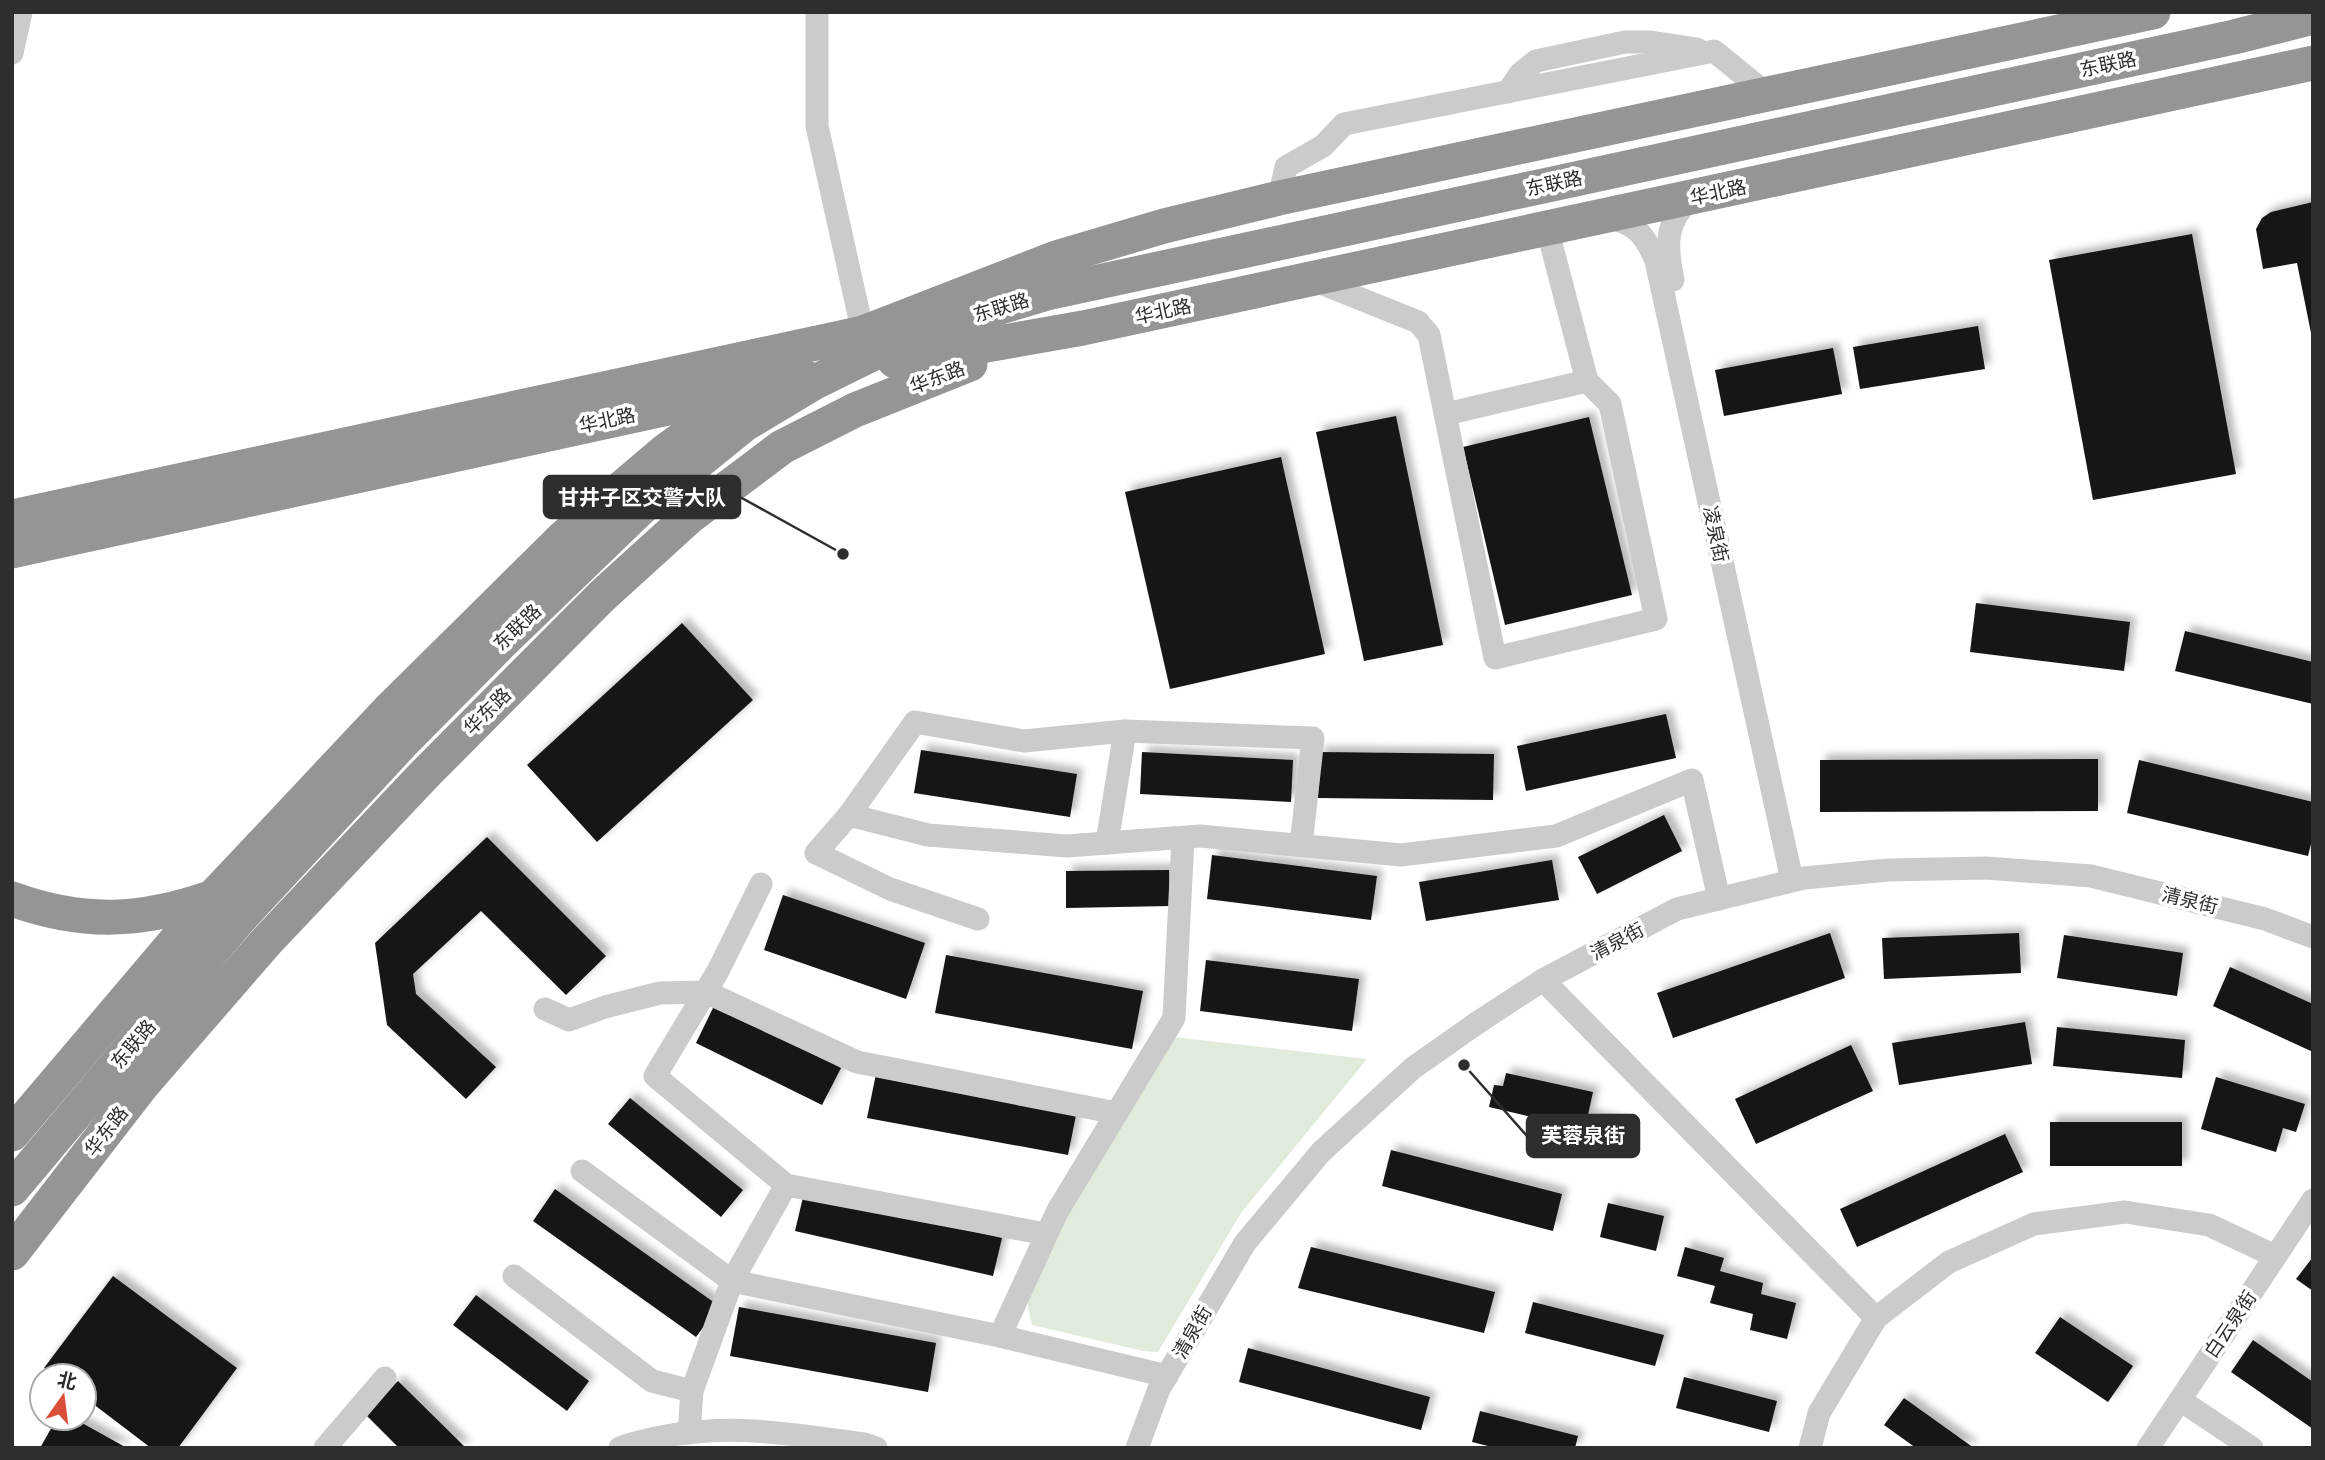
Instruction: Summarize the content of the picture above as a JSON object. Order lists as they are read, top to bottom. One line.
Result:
{"streets":{"highway":["东联路","华北路","华东路"],"street":["凌泉街","清泉街","白云泉街"]},"crossings":[["华北路","华东路"],["华北路","凌泉街"],["凌泉街","清泉街"]],"places":["甘井子区交警大队","芙蓉泉街"],"north":"top"}
